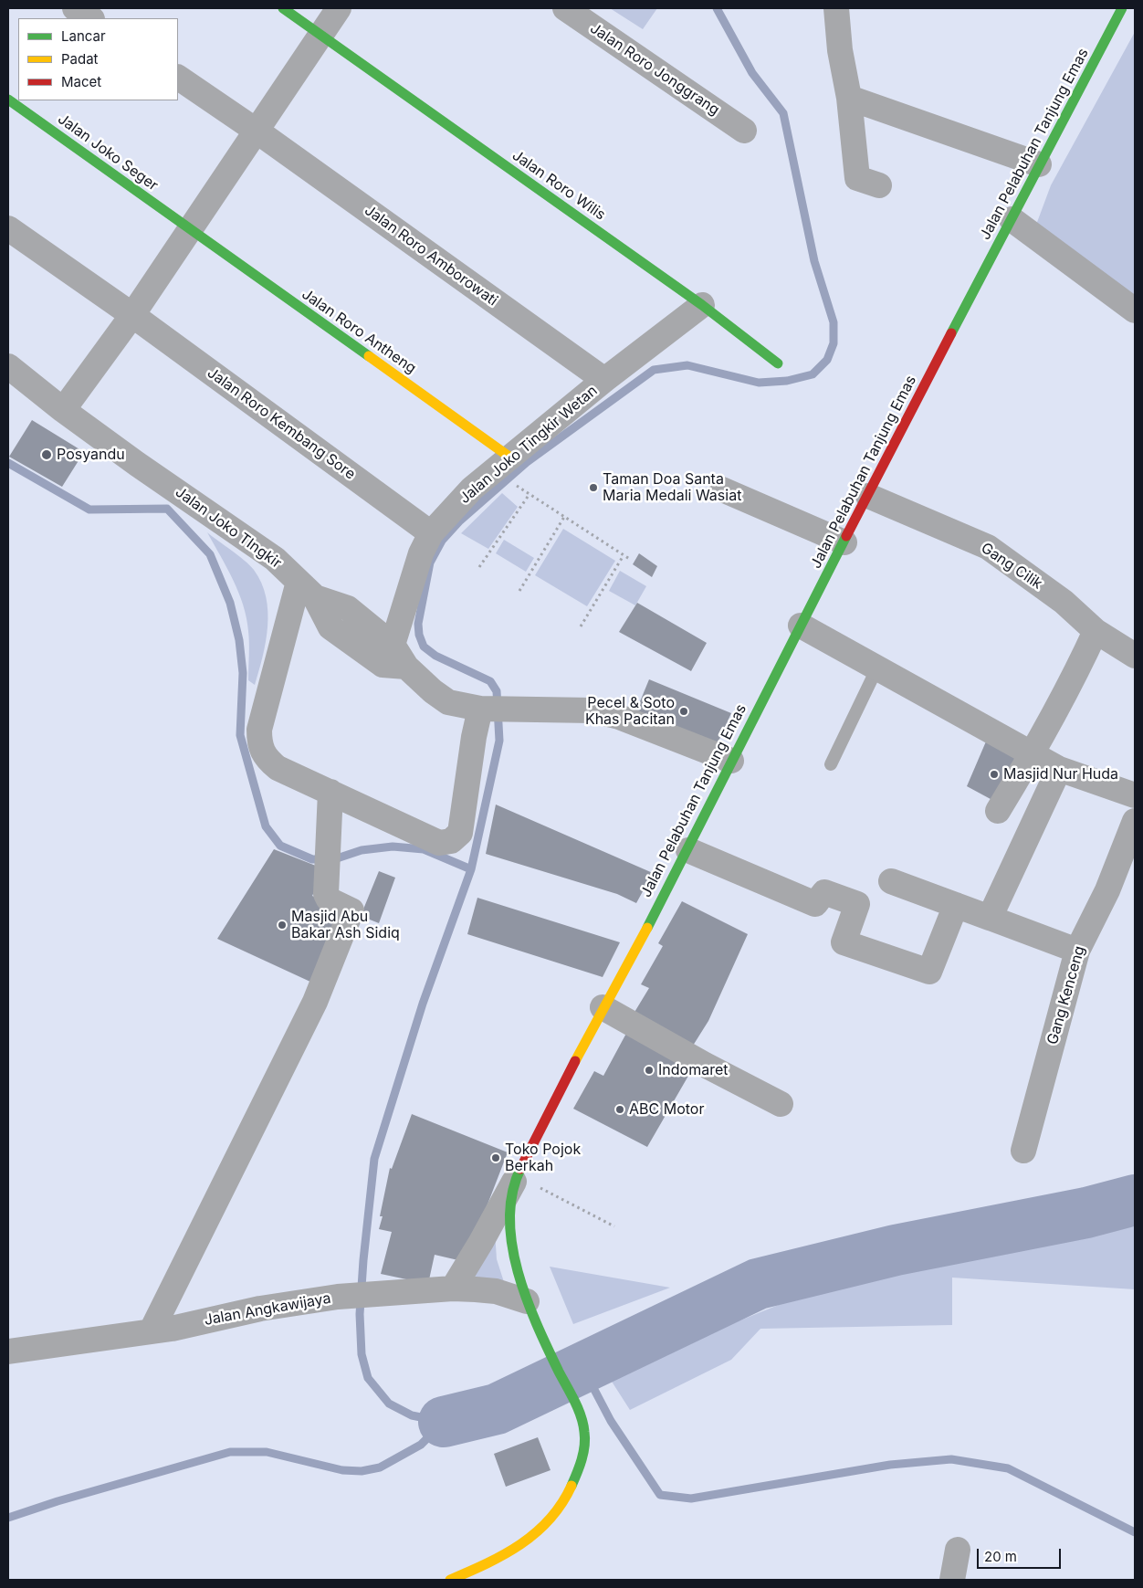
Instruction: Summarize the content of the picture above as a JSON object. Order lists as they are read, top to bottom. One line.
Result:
{"streets":{"main road":["Jalan Pelabuhan Tanjung Emas","Jalan Joko Seger","Jalan Roro Wilis","Jalan Roro Antheng"],"street":["Jalan Roro Jonggrang","Jalan Roro Amborowati","Jalan Roro Kembang Sore","Jalan Joko Tingkir Wetan","Jalan Joko TIngkir","Gang Cilik","Gang Kenceng","Jalan Angkawijaya"]},"crossings":[["Jalan Pelabuhan Tanjung Emas","Jalan Joko TIngkir"],["Jalan Pelabuhan Tanjung Emas","Gang Cilik"],["Jalan Pelabuhan Tanjung Emas","Jalan Angkawijaya"],["Jalan Joko Seger","Jalan Roro Antheng"],["Jalan Roro Wilis","Jalan Joko Tingkir Wetan"],["Jalan Roro Amborowati","Jalan Joko Tingkir Wetan"],["Jalan Roro Antheng","Jalan Joko Tingkir Wetan"],["Jalan Roro Kembang Sore","Jalan Joko Tingkir Wetan"],["Jalan Joko Tingkir Wetan","Jalan Joko TIngkir"]],"places":["Posyandu","Taman Doa Santa Maria Medali Wasiat","Pecel & Soto Khas Pacitan","Masjid Nur Huda","Masjid Abu Bakar Ash Sidiq","Indomaret","ABC Motor","Toko Pojok Berkah"],"legend":["Lancar","Padat","Macet"],"scale_bar":"20 m"}
